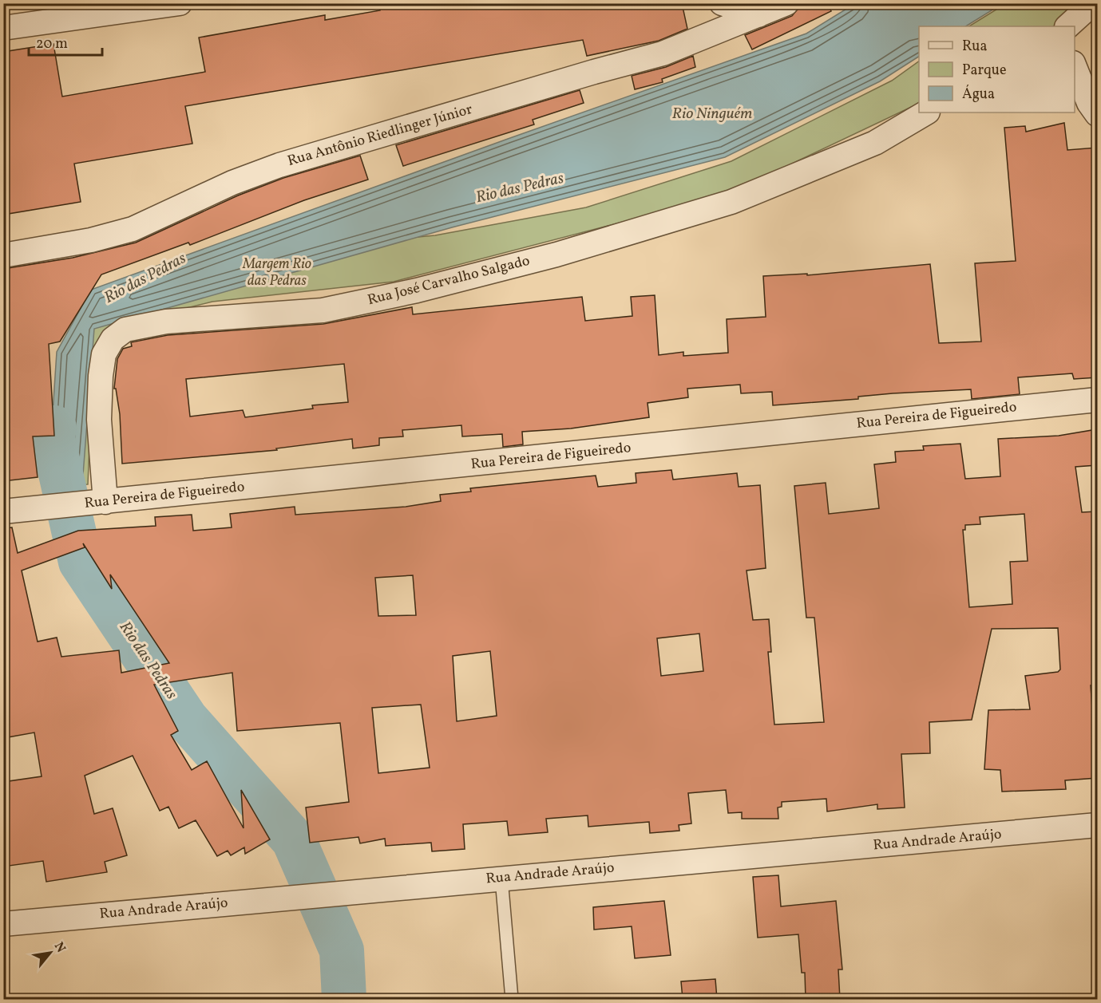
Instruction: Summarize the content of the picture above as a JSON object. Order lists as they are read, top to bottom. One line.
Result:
{"streets":{"street":["Rua Antônio Riedlinger Júnior","Rua José Carvalho Salgado","Rua Pereira de Figueiredo","Rua Andrade Araújo"]},"crossings":[["Rua José Carvalho Salgado","Rua Pereira de Figueiredo"]],"water":["Rio Ninguém","Rio das Pedras"],"parks":["Margem Rio das Pedras"],"legend":["Rua","Parque","Água"],"scale_bar":"20 m","north":"top right"}
